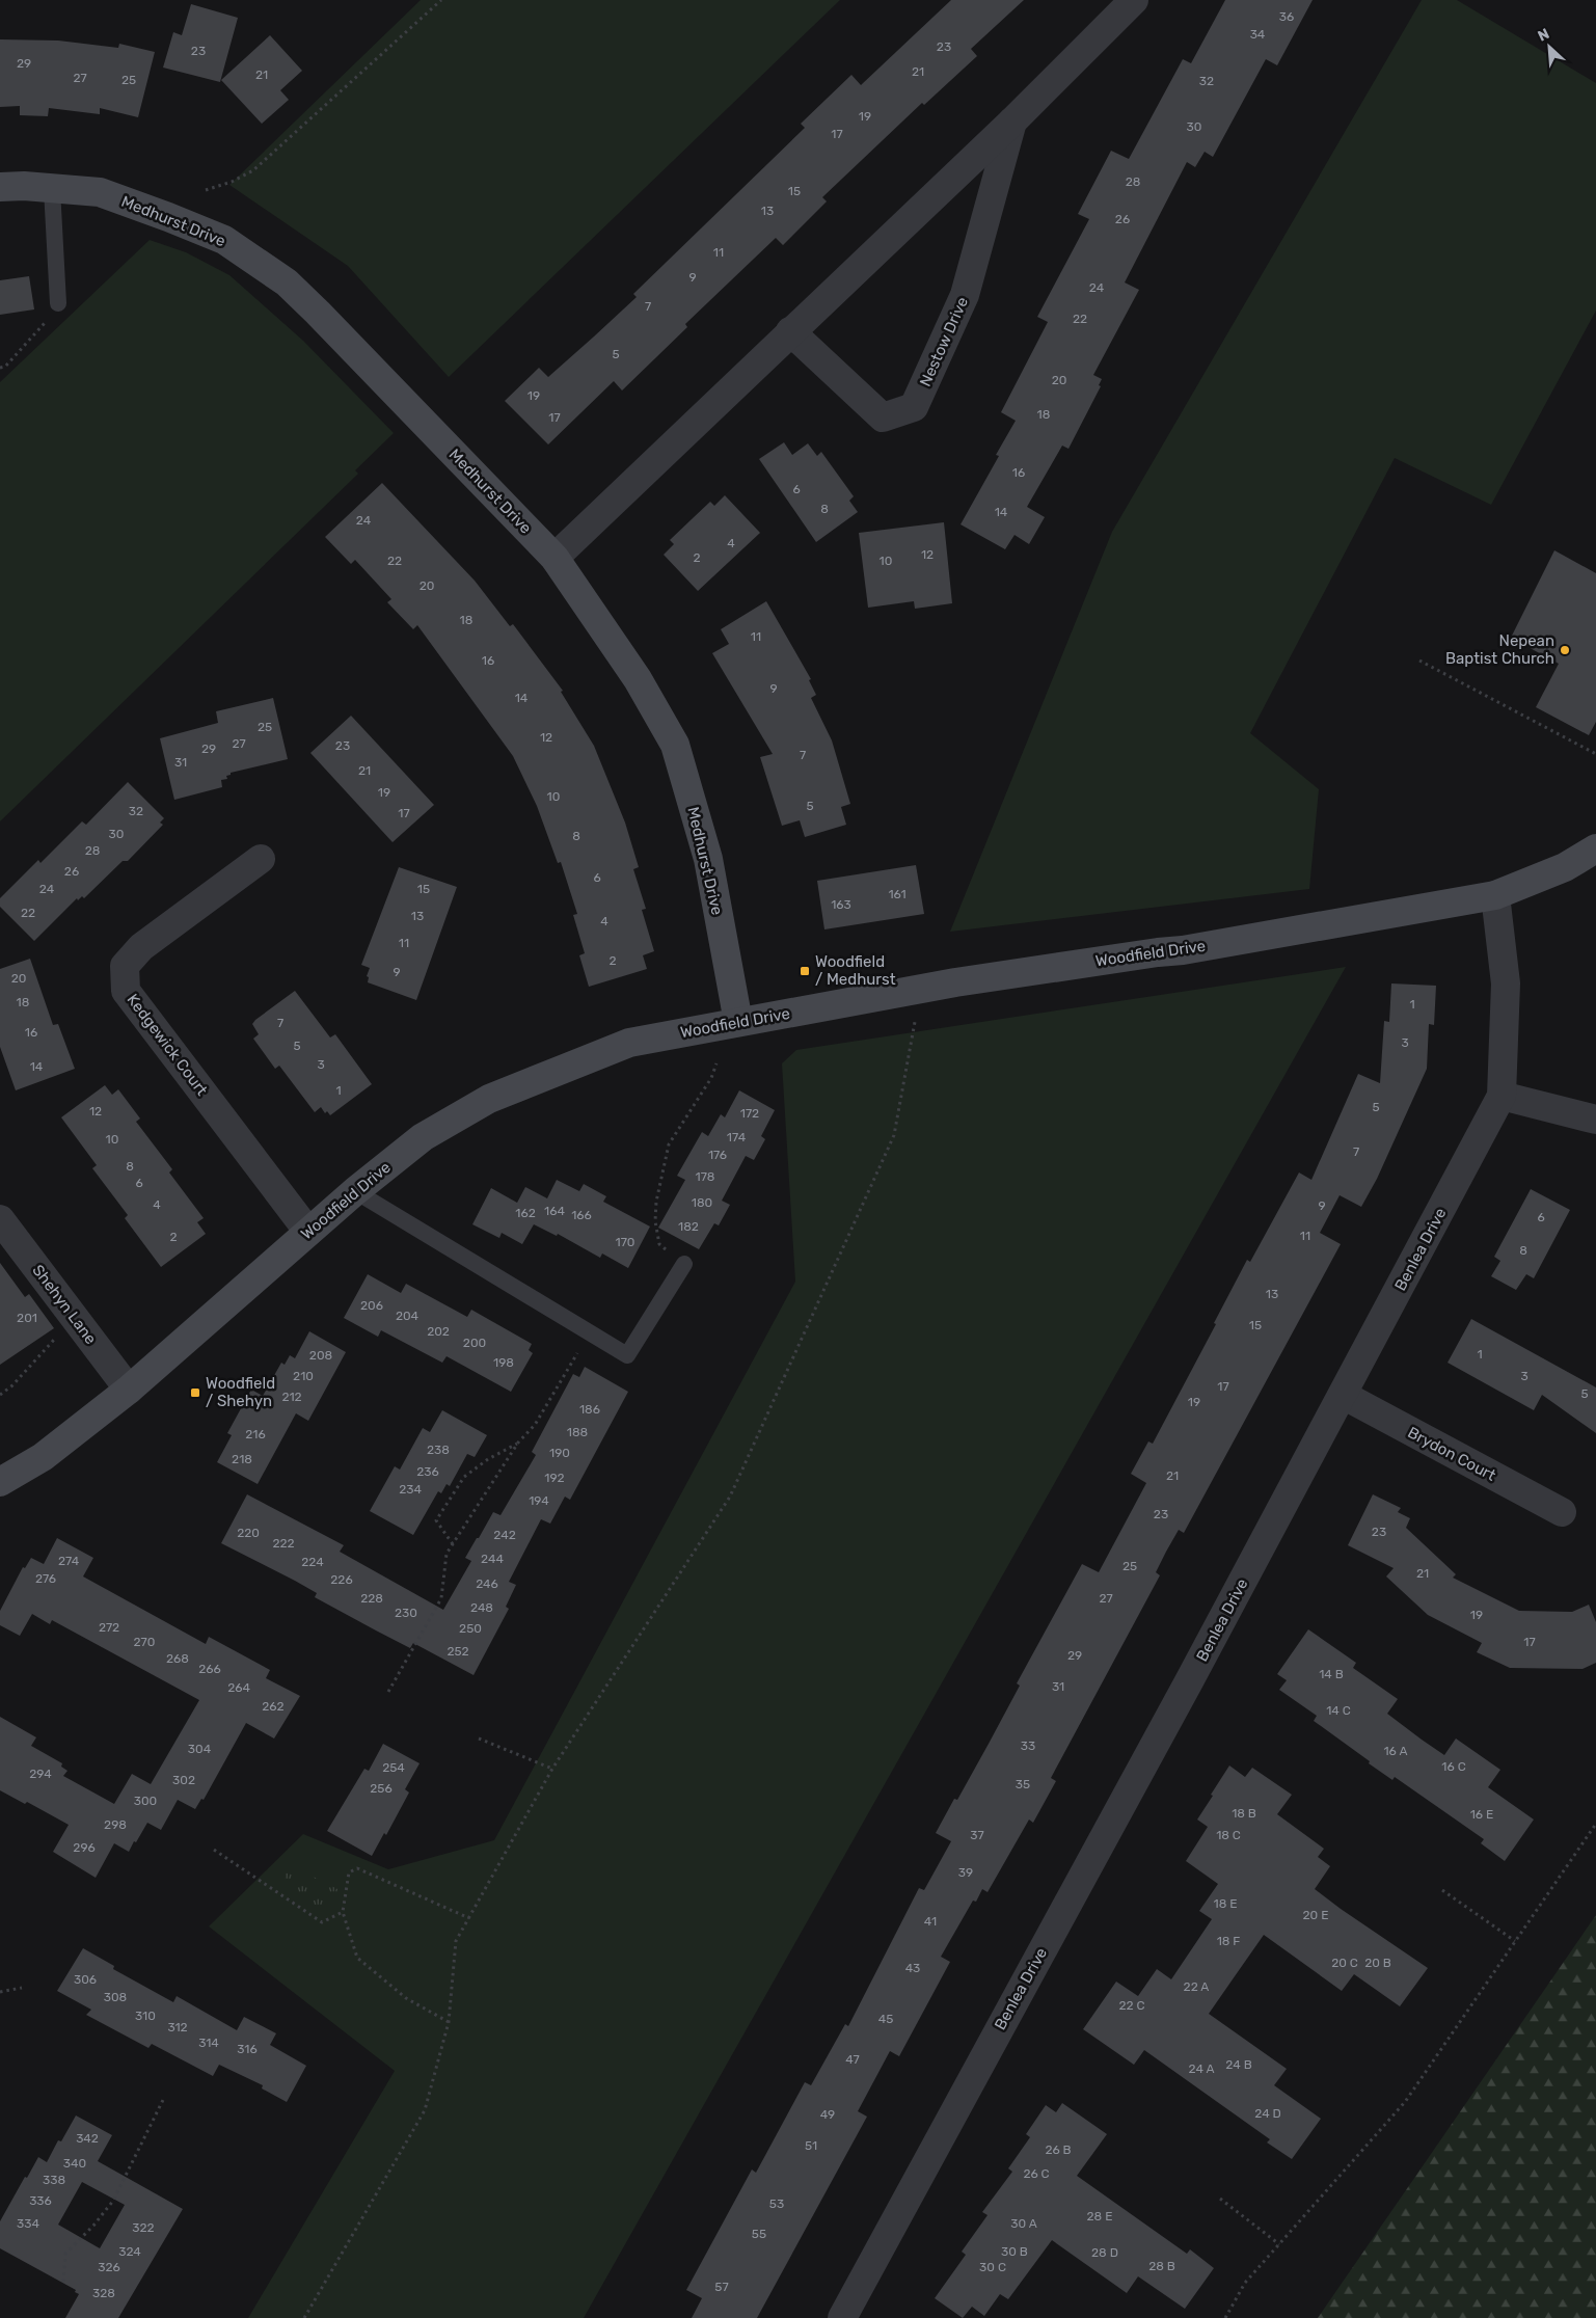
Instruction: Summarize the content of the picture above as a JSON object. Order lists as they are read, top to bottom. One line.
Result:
{"streets":{"street":["Medhurst Drive","Nestow Drive","Woodfield Drive","Kedgewick Court","Benlea Drive","Shehyn Lane","Brydon Court"]},"crossings":[["Medhurst Drive","Nestow Drive"],["Medhurst Drive","Woodfield Drive"],["Woodfield Drive","Kedgewick Court"],["Woodfield Drive","Benlea Drive"],["Woodfield Drive","Shehyn Lane"],["Benlea Drive","Brydon Court"]],"places":{"other":["Nepean Baptist Church"],"transit":["Woodfield / Medhurst","Woodfield / Shehyn"]},"house_numbers":["36","34","23","23","29","21","21","27","25","32","19","30","17","28","15","13","26","11","9","24","7","22","5","20","19","18","17","16","6","8","14","24","4","12","2","22","10","20","18","11","16","9","14","25","12","27","23","29","7","31","21","19","10","5","32","17","30","8","28","26","6","24","15","161","163","22","13","4","11","2","9","20","18","1","7","16","3","5","3","14","1","5","12","172","174","10","7","176","8","178","6","180","4","9","164","162","166","6","182","11","2","170","8","13","206","204","201","15","202","200","1","208","198","210","3","17","5","212","19","186","188","216","238","190","218","236","21","192","234","194","23","23","220","242","222","244","274","224","25","21","276","226","246","228","27","248","230","19","272","250","270","17","252","29","268","266","14 B","31","264","262","14 C","33","304","16 A","16 C","254","294","302","35","256","300","18 B","16 E","298","37","18 C","296","39","18 E","20 E","41","18 F","20 C","20 B","43","306","22 A","308","22 C","310","45","312","314","316","47","24 B","24 A","24 D","49","342","51","26 B","340","26 C","338","336","53","28 E","334","30 A","322","55","324","30 B","28 D","28 B","326","30 C","57","328"],"north":"top left"}
